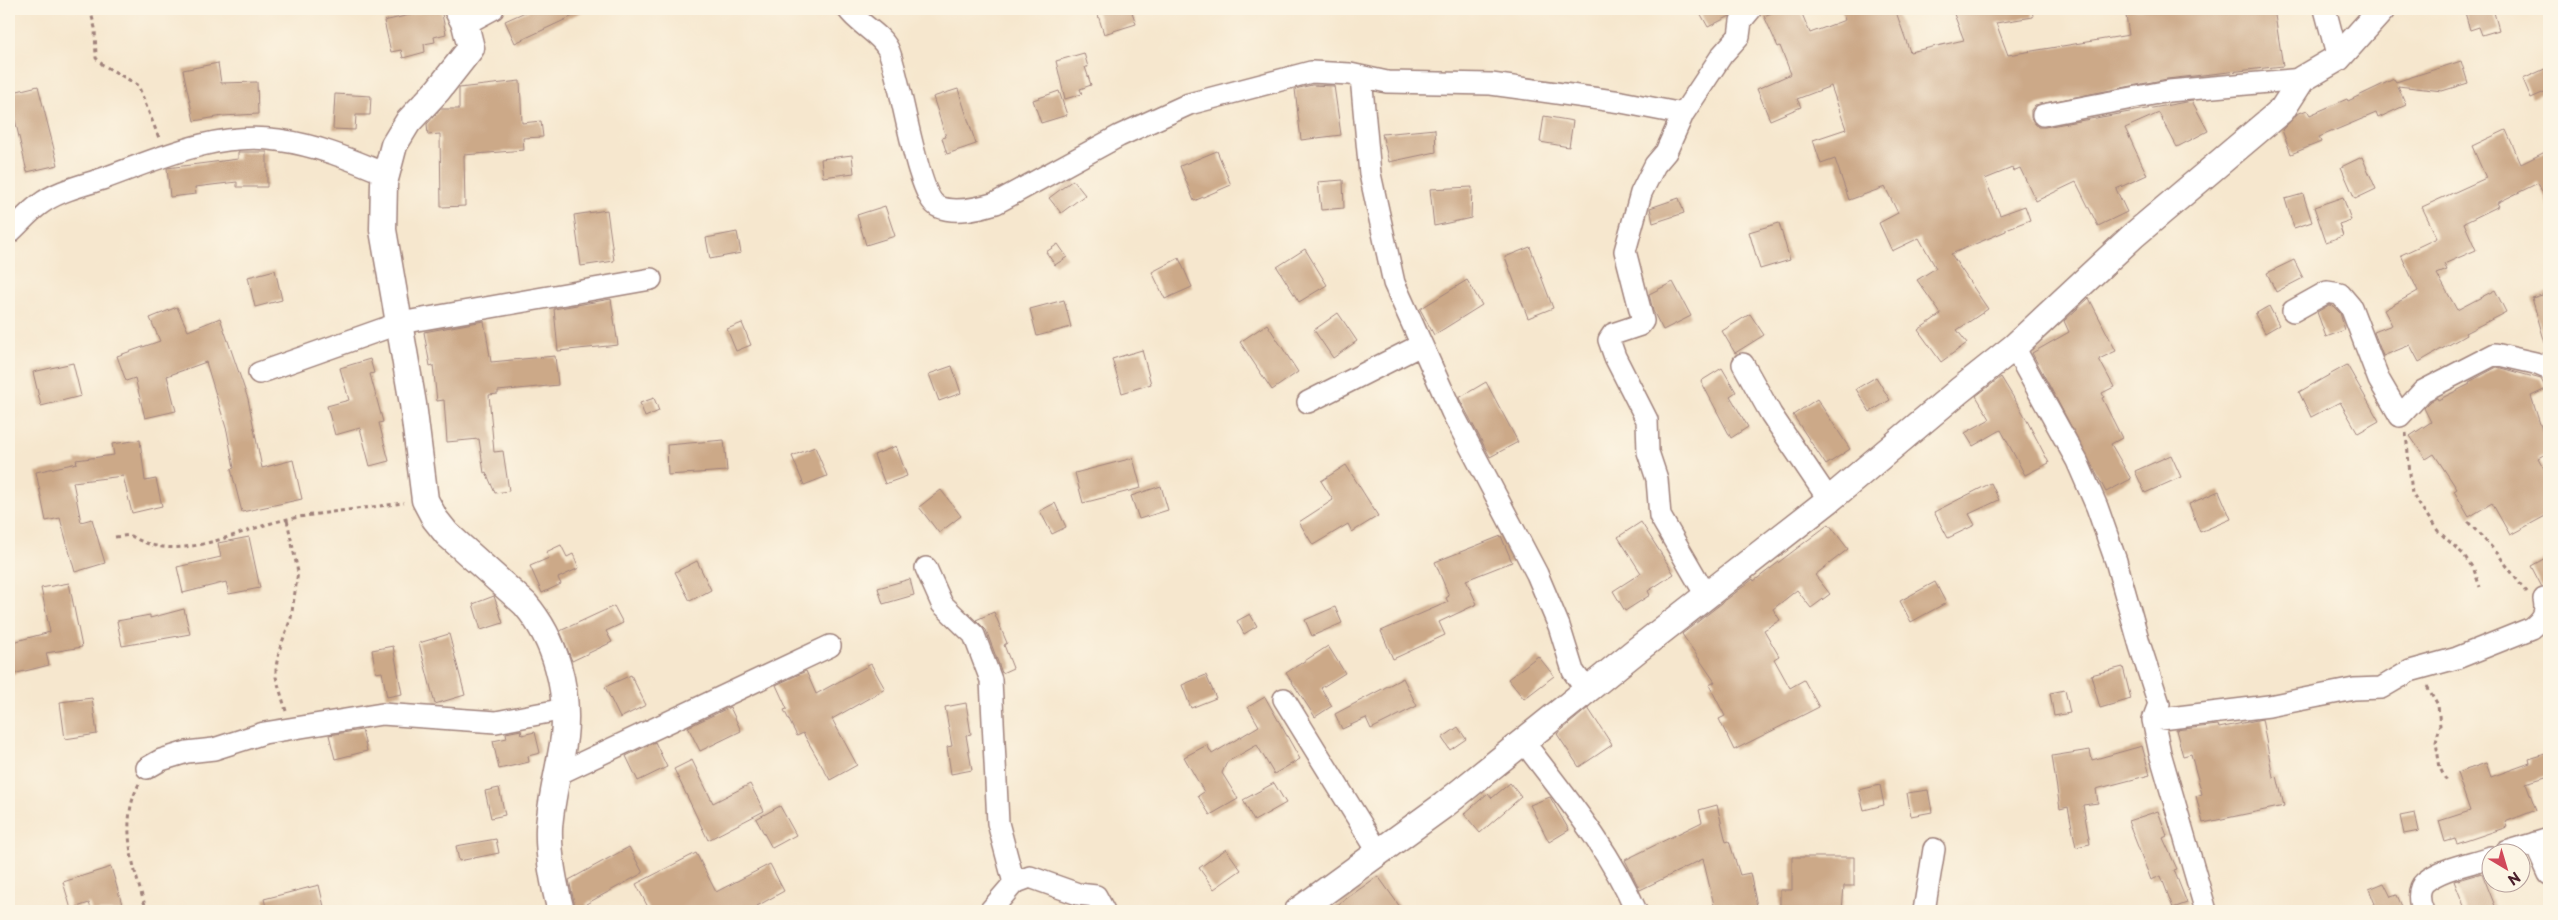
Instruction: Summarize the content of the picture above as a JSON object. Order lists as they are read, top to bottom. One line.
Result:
{"north":"bottom right"}
